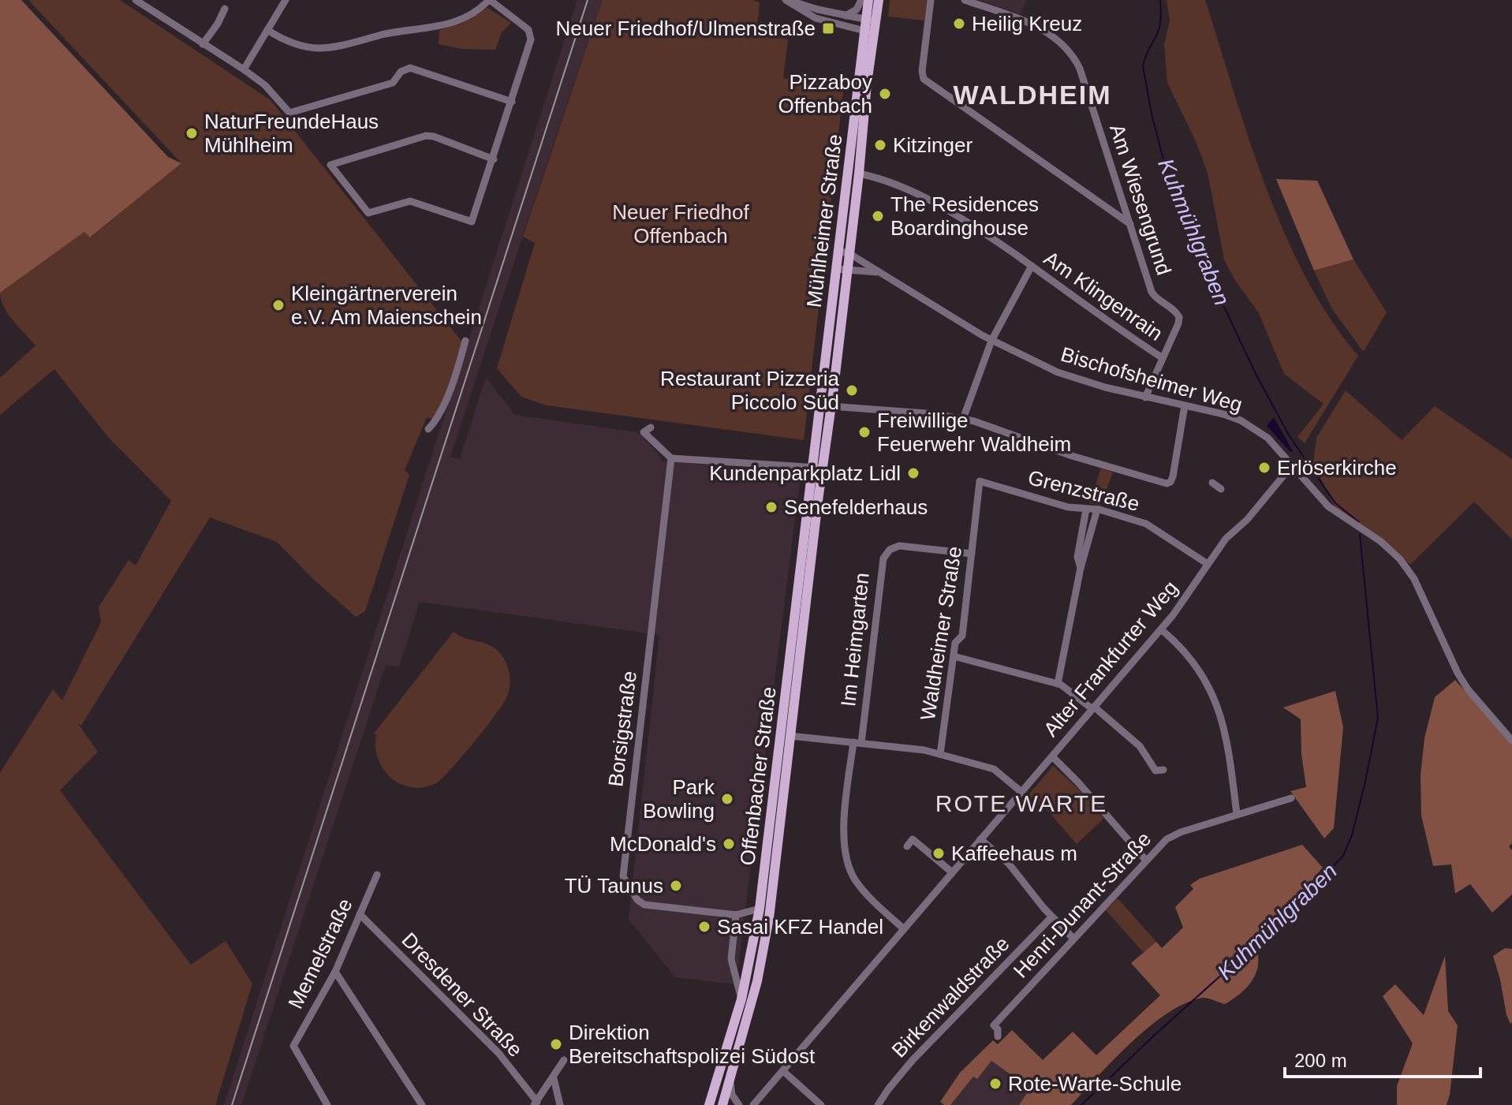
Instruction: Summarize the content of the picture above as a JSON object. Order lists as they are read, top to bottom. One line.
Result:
{"streets":{"main road":["Mühlheimer Straße","Offenbacher Straße"],"street":["Am Wiesengrund","Am Klingenrain","Bischofsheimer Weg","Grenzstraße","Waldheimer Straße","Im Heimgarten","Alter Frankfurter Weg","Borsigstraße","Henri-Dunant-Straße","Memelstraße","Dresdener Straße","Birkenwaldstraße"]},"crossings":[["Am Wiesengrund","Am Klingenrain"],["Mühlheimer Straße","Am Klingenrain"],["Mühlheimer Straße","Bischofsheimer Weg"],["Mühlheimer Straße","Offenbacher Straße"],["Bischofsheimer Weg","Alter Frankfurter Weg"],["Grenzstraße","Waldheimer Straße"],["Grenzstraße","Alter Frankfurter Weg"],["Waldheimer Straße","Im Heimgarten"],["Im Heimgarten","Alter Frankfurter Weg"],["Borsigstraße","Offenbacher Straße"],["Memelstraße","Dresdener Straße"]],"districts":["WALDHEIM","ROTE WARTE"],"water":["Kuhmühlgraben"],"parks":["Neuer Friedhof Offenbach"],"places":{"other":["Heilig Kreuz","Pizzaboy Offenbach","NaturFreundeHaus Mühlheim","Kitzinger","The Residences Boardinghouse","Kleingärtnerverein e.V. Am Maienschein","Restaurant Pizzeria Piccolo Süd","Freiwillige Feuerwehr Waldheim","Erlöserkirche","Kundenparkplatz Lidl","Senefelderhaus","Park Bowling","McDonald's","Kaffeehaus m","TÜ Taunus","Sasai KFZ Handel","Direktion Bereitschaftspolizei Südost","Rote-Warte-Schule"],"transit":["Neuer Friedhof/Ulmenstraße"]},"scale_bar":"200 m"}
